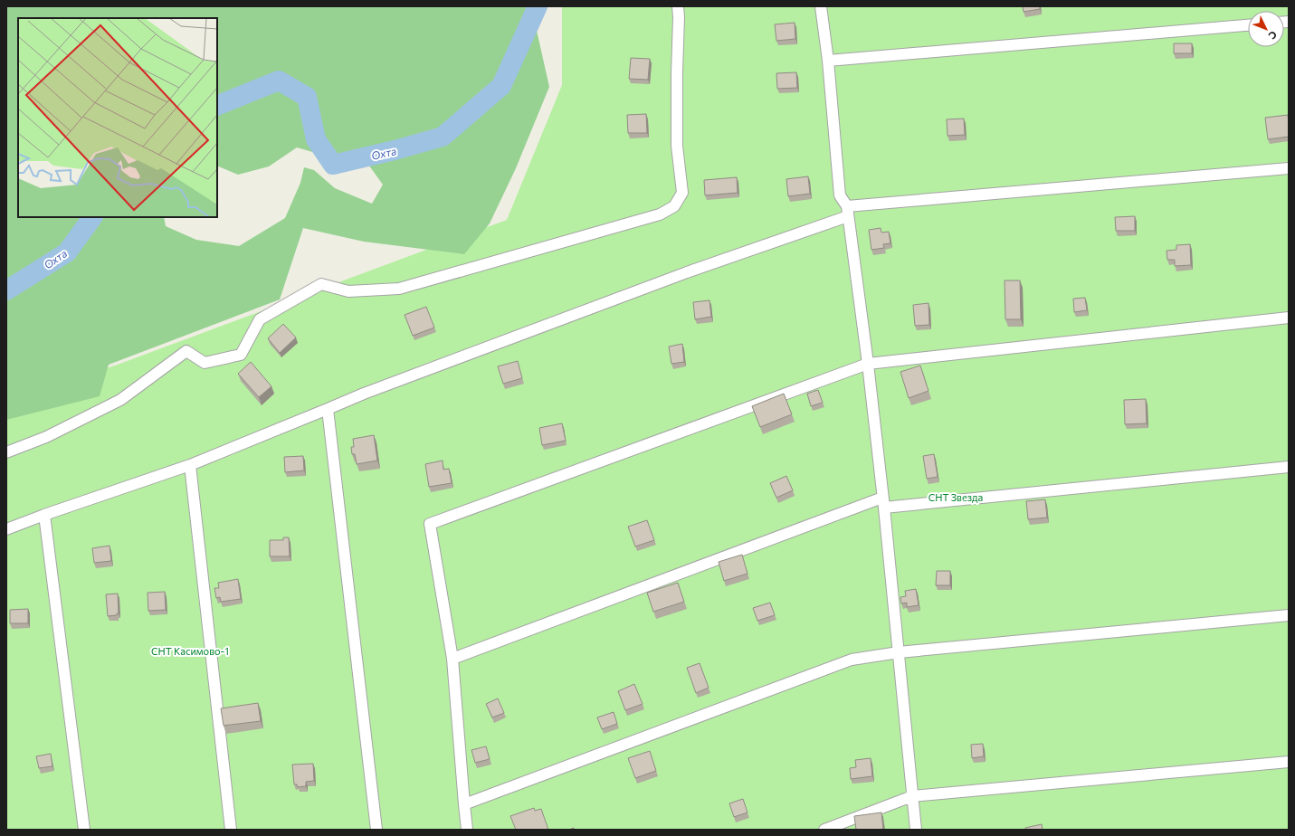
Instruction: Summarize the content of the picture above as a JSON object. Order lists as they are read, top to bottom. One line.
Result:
{"water":["Охта"],"parks":["СНТ Звезда","СНТ Касимово-1"],"north":"bottom right"}
